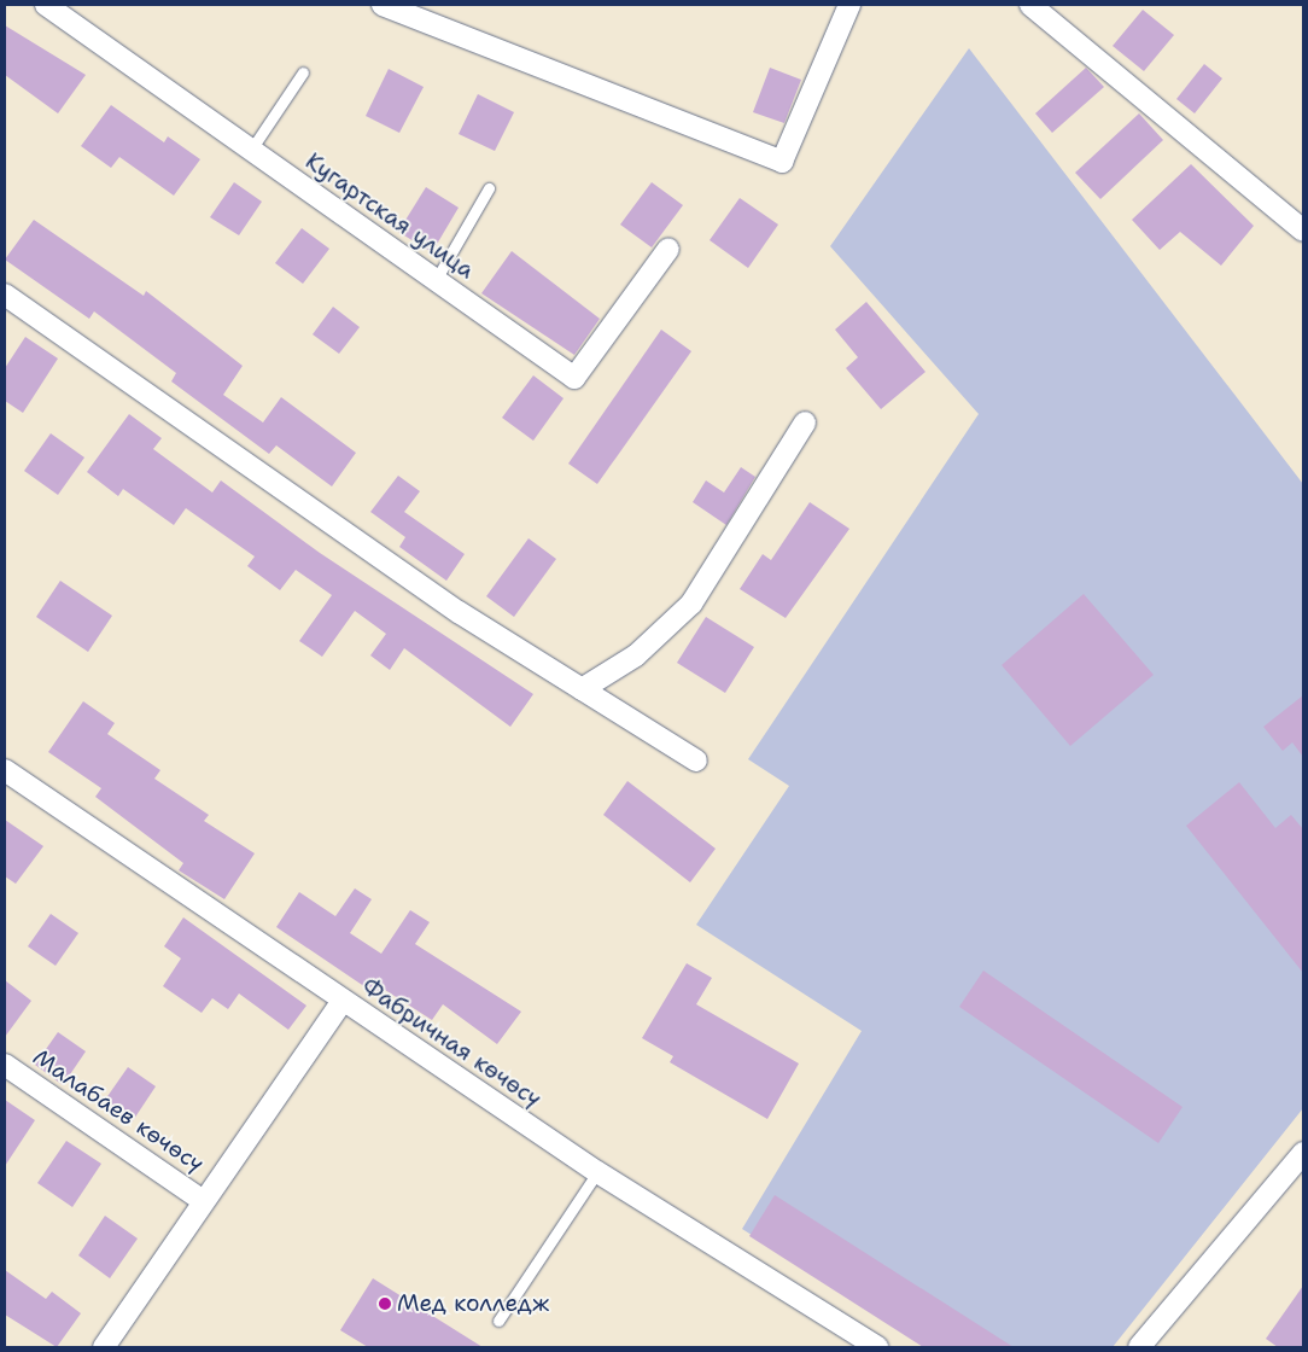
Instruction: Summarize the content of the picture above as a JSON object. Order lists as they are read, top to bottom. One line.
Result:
{"streets":{"street":["Кугартская улица","Фабричная көчөсү","Малабаев көчөсү"]},"places":["Мед колледж"]}
